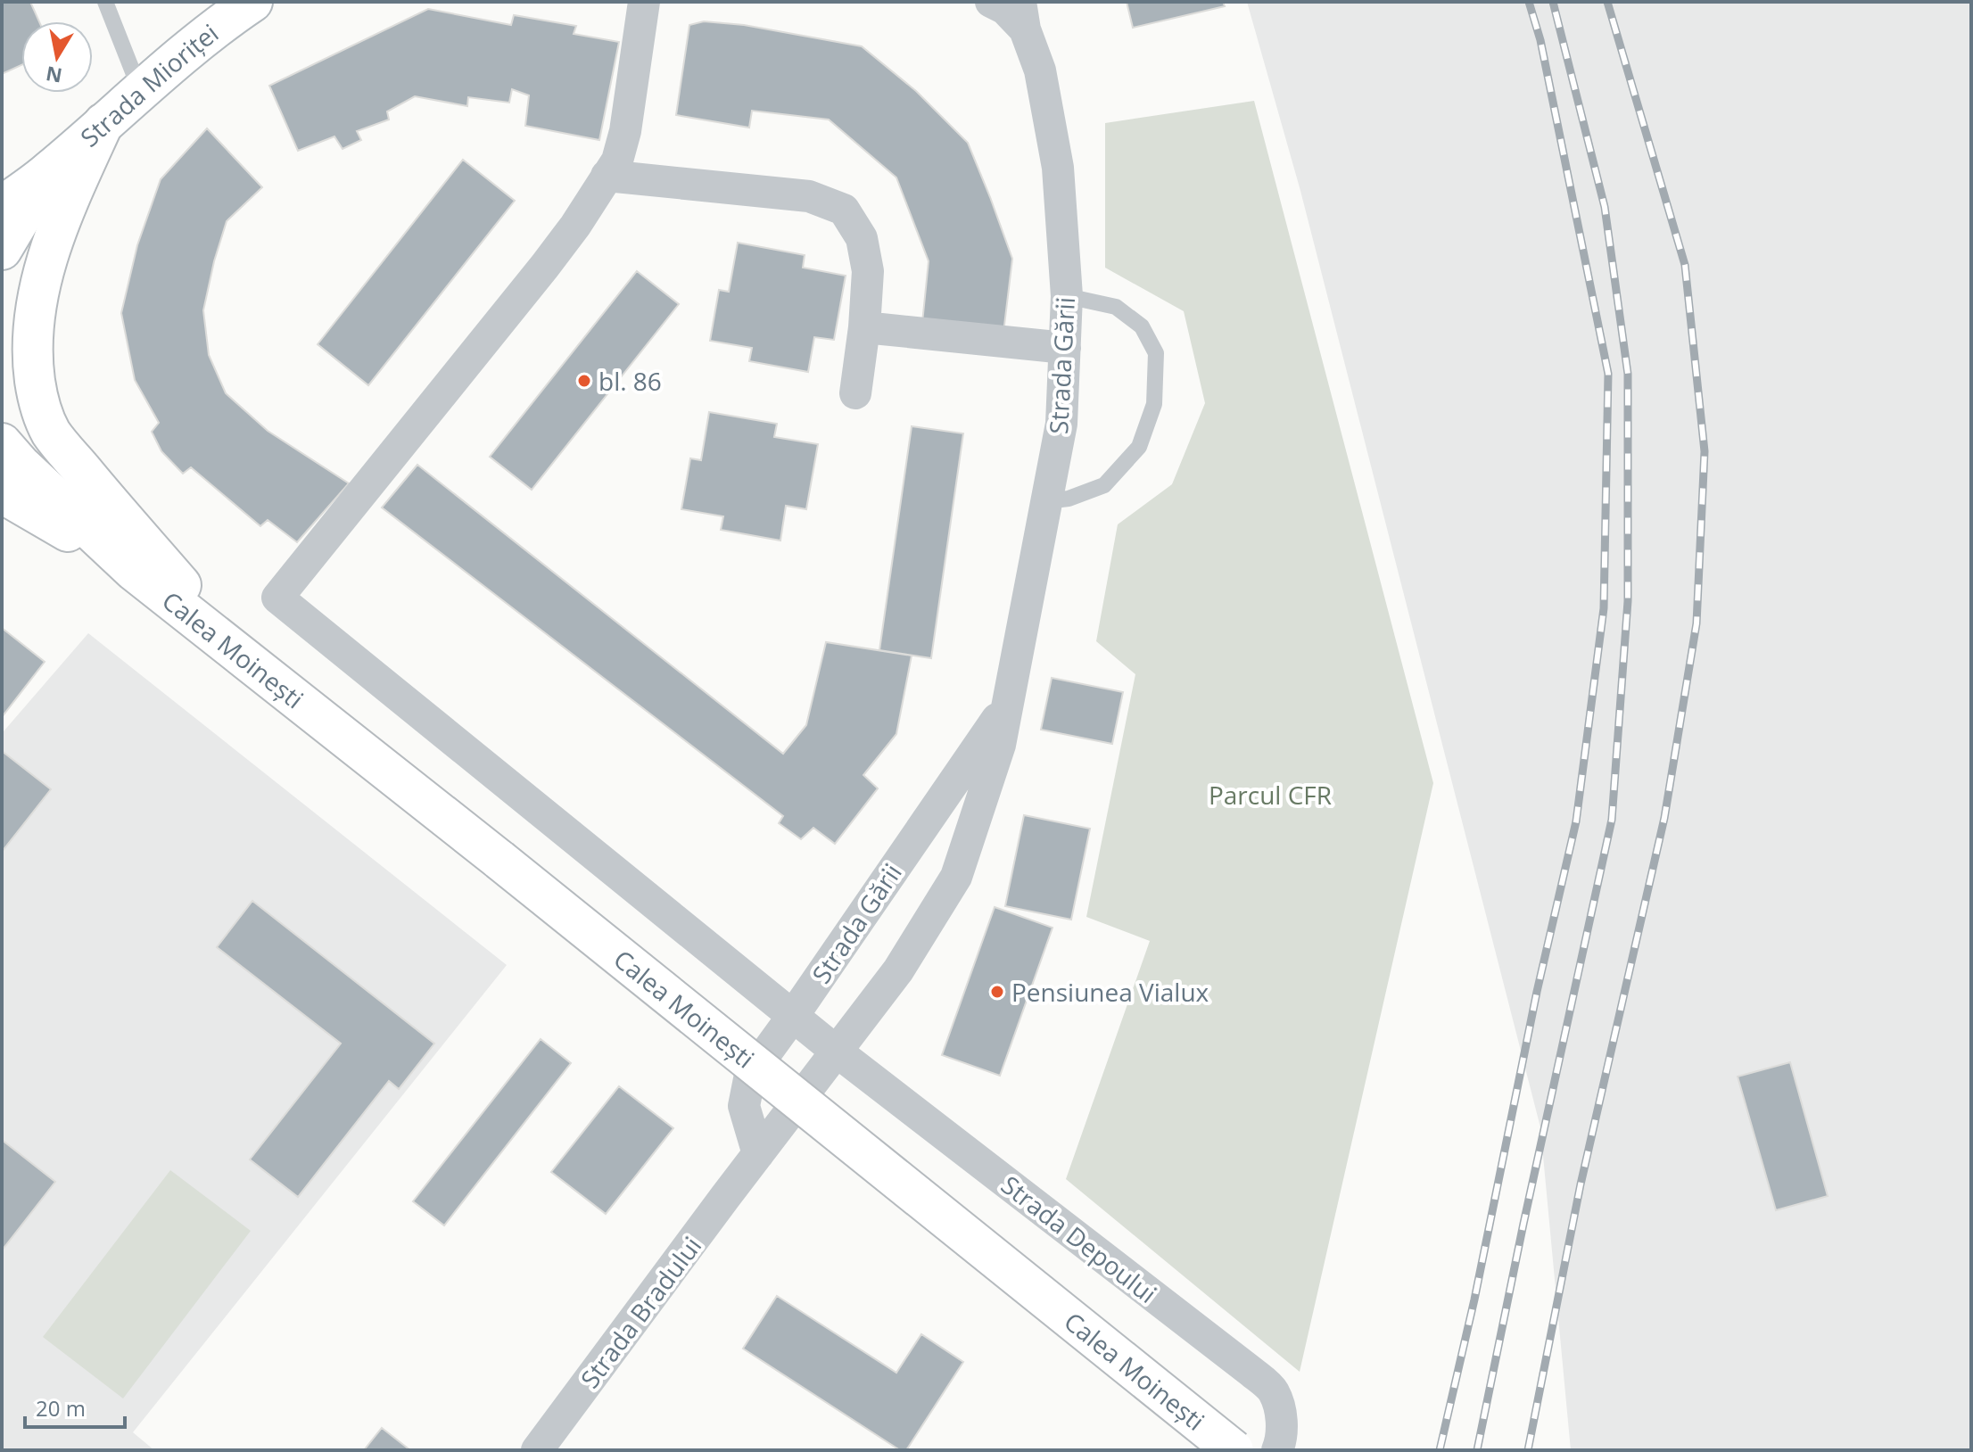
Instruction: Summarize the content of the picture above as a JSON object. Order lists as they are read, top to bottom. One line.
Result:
{"streets":{"main road":["Strada Mioriței","Calea Moinești"],"street":["Strada Gării","Strada Depoului","Strada Bradului"]},"crossings":[["Strada Gării","Strada Depoului"],["Strada Gării","Strada Bradului"]],"parks":["Parcul CFR"],"places":["bl. 86","Pensiunea Vialux"],"scale_bar":"20 m","north":"bottom"}
